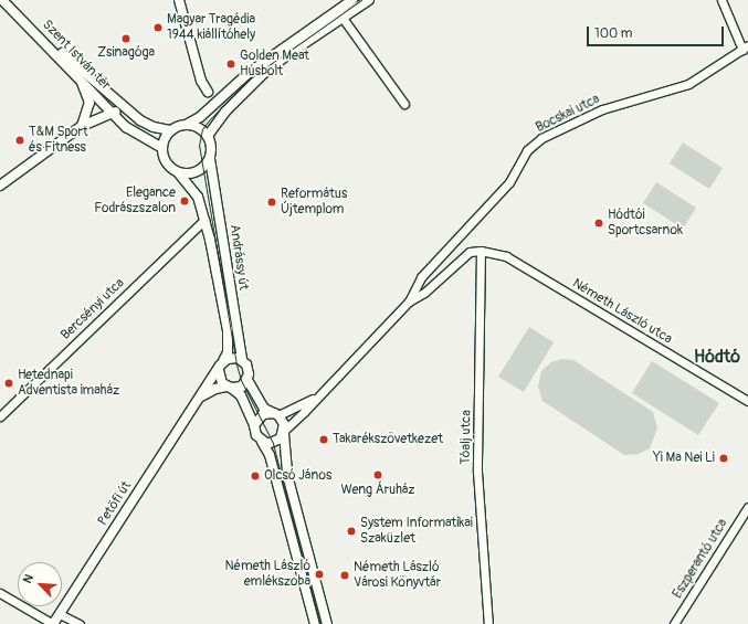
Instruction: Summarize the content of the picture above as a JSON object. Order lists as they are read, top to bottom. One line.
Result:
{"streets":{"street":["Szent István tér","Bocskai utca","Andrássy út","Bercsényi utca","Németh László utca","Tóalj utca","Petőfi út","Eszperantó utca"]},"crossings":[["Szent István tér","Andrássy út"],["Bocskai utca","Németh László utca"],["Bocskai utca","Tóalj utca"],["Andrássy út","Bercsényi utca"],["Andrássy út","Petőfi út"],["Németh László utca","Tóalj utca"]],"districts":["Hódtó"],"places":["Magyar Tragédia 1944 kiállítóhely","Zsinagóga","Golden Meat Húsbolt","T&M Sport és Fitness","Elegance Fodrászszalon","Református Újtemplom","Hódtói Sportcsarnok","Hetednapi Adventista imaház","Takarékszövetkezet","Yi Ma Nei Li","Weng Áruház","Olcsó János","System Informatikai Szaküzlet","Németh László emlékszoba","Németh László Városi Könyvtár"],"scale_bar":"100 m","north":"top left"}
